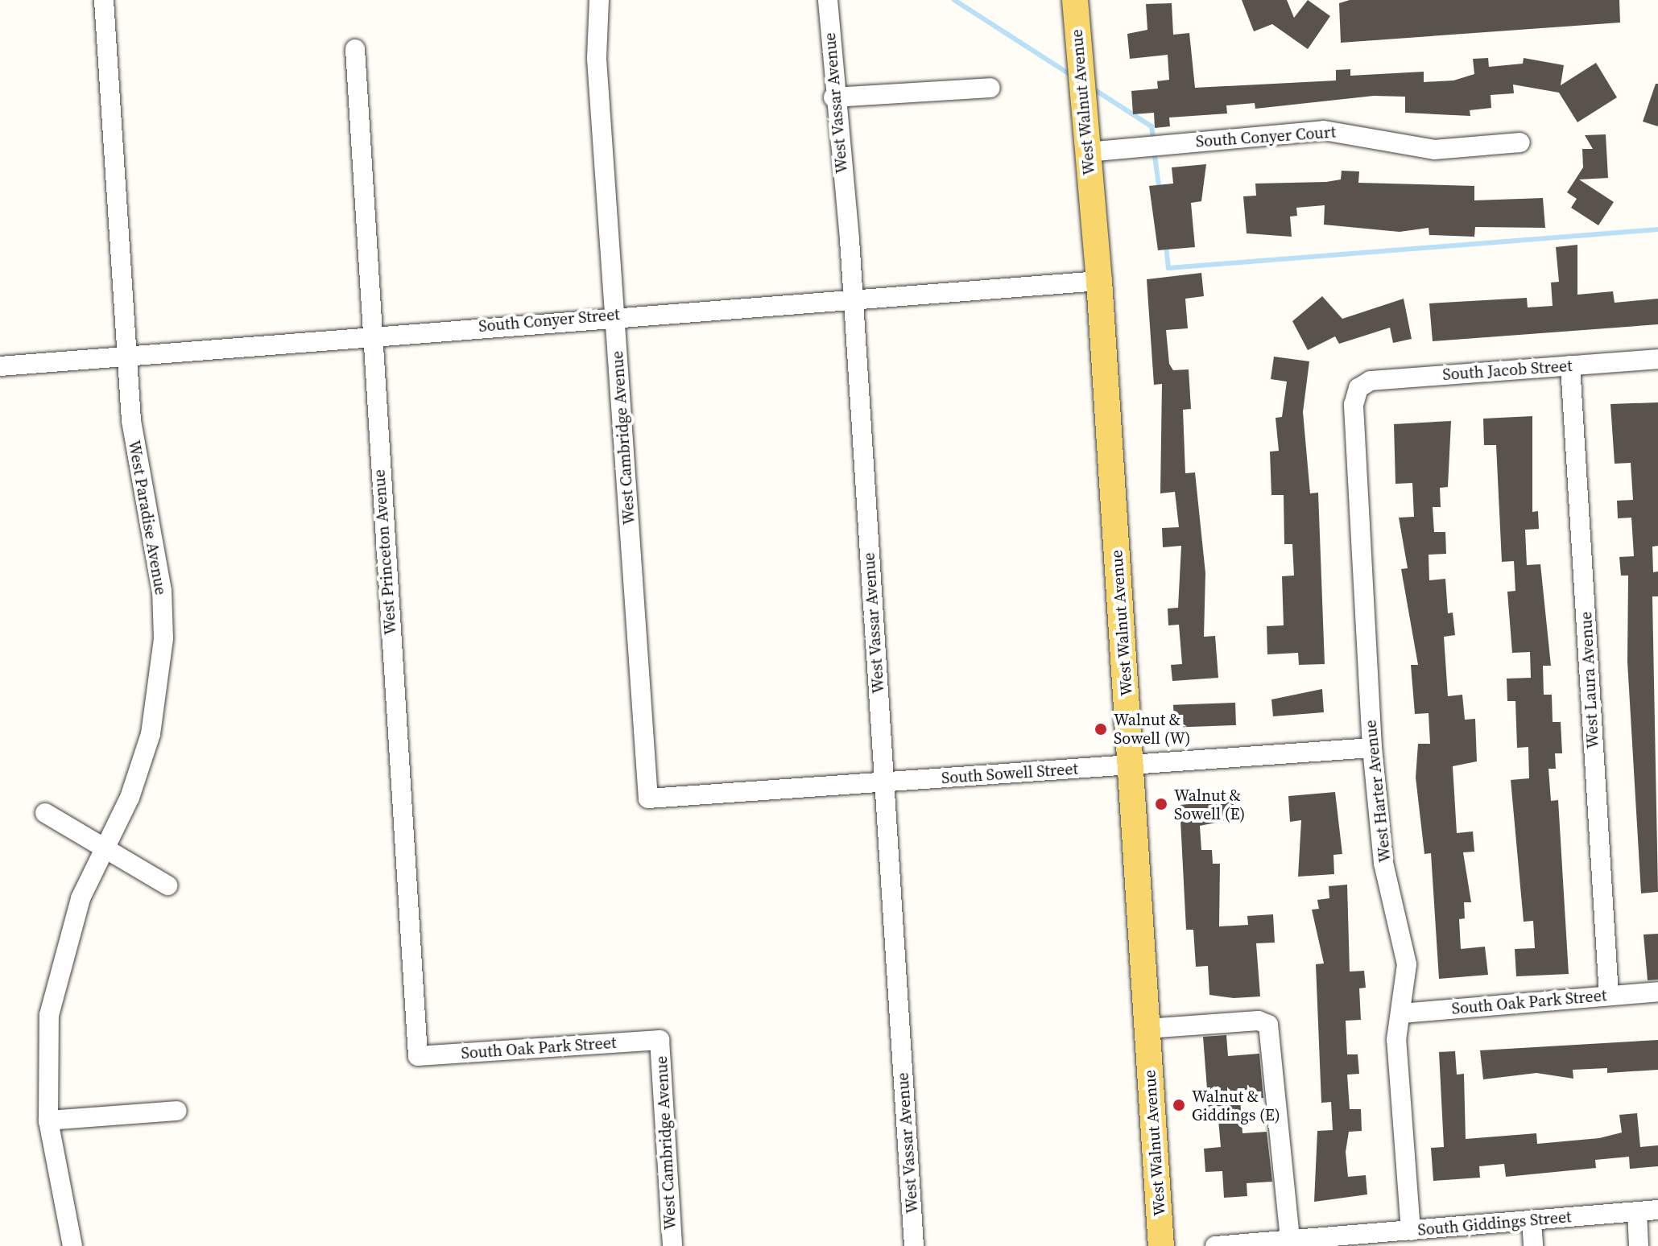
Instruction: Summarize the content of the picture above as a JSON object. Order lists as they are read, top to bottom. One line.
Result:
{"streets":{"main road":["West Walnut Avenue"],"street":["West Vassar Avenue","South Conyer Court","South Conyer Street","South Jacob Street","West Cambridge Avenue","West Paradise Avenue","West Princeton Avenue","West Laura Avenue","South Sowell Street","West Harter Avenue","South Oak Park Street","South Giddings Street"]},"crossings":[["West Walnut Avenue","South Conyer Court"],["West Walnut Avenue","South Conyer Street"],["West Walnut Avenue","South Sowell Street"],["West Vassar Avenue","South Conyer Street"],["West Vassar Avenue","South Sowell Street"],["South Conyer Street","West Cambridge Avenue"],["South Conyer Street","West Paradise Avenue"],["South Conyer Street","West Princeton Avenue"],["South Jacob Street","West Laura Avenue"],["South Jacob Street","West Harter Avenue"],["West Cambridge Avenue","South Sowell Street"],["West Cambridge Avenue","South Oak Park Street"],["West Princeton Avenue","South Oak Park Street"],["West Laura Avenue","South Oak Park Street"],["South Sowell Street","West Harter Avenue"],["West Harter Avenue","South Oak Park Street"],["West Harter Avenue","South Giddings Street"]],"places":["Walnut & Sowell (W)","Walnut & Sowell (E)","Walnut & Giddings (E)"]}
